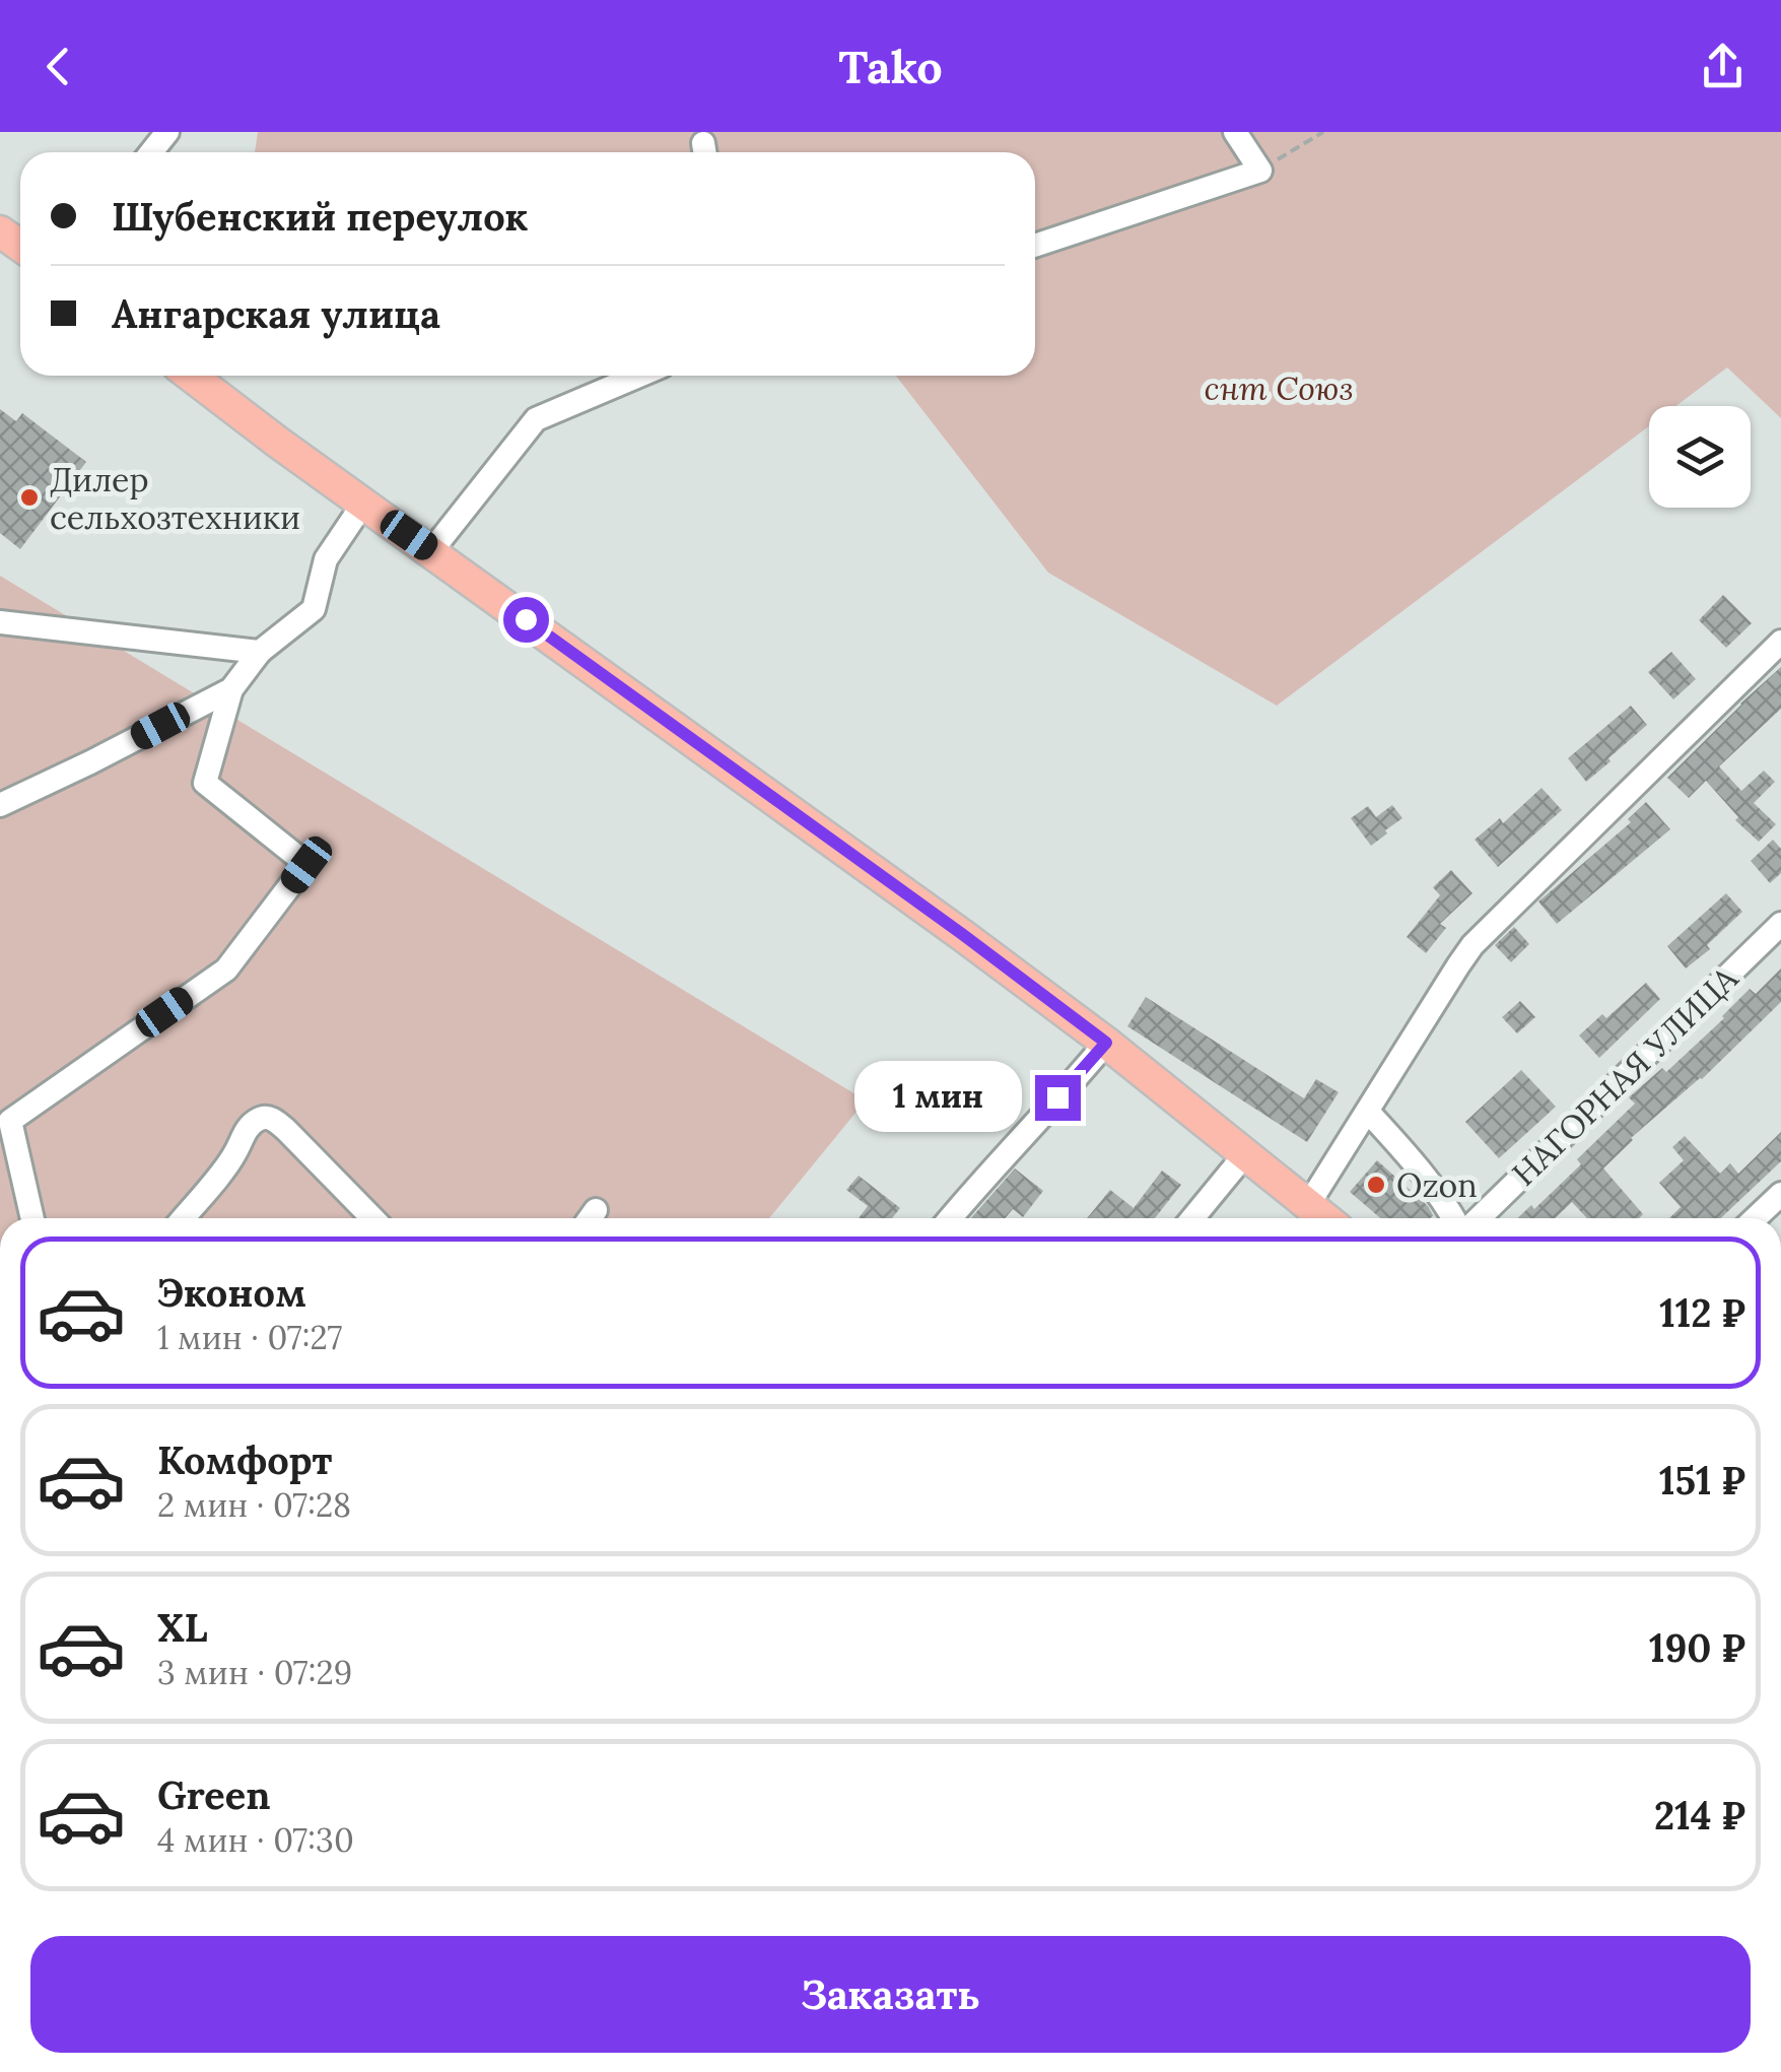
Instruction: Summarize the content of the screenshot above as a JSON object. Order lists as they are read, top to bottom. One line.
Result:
{"streets":{"street":["НАГОРНАЯ УЛИЦА"]},"parks":["снт Союз"],"places":["Дилер сельхозтехники","Ozon"],"page":{"header":"Tako","banner":["Шубенский переулок","Ангарская улица"],"bubble":"1 мин","list":[{"name":"Эконом","note":"1 мин · 07:27","value":"112 ₽"},{"name":"Комфорт","note":"2 мин · 07:28","value":"151 ₽"},{"name":"XL","note":"3 мин · 07:29","value":"190 ₽"},{"name":"Green","note":"4 мин · 07:30","value":"214 ₽"}],"buttons":"Заказать"}}
